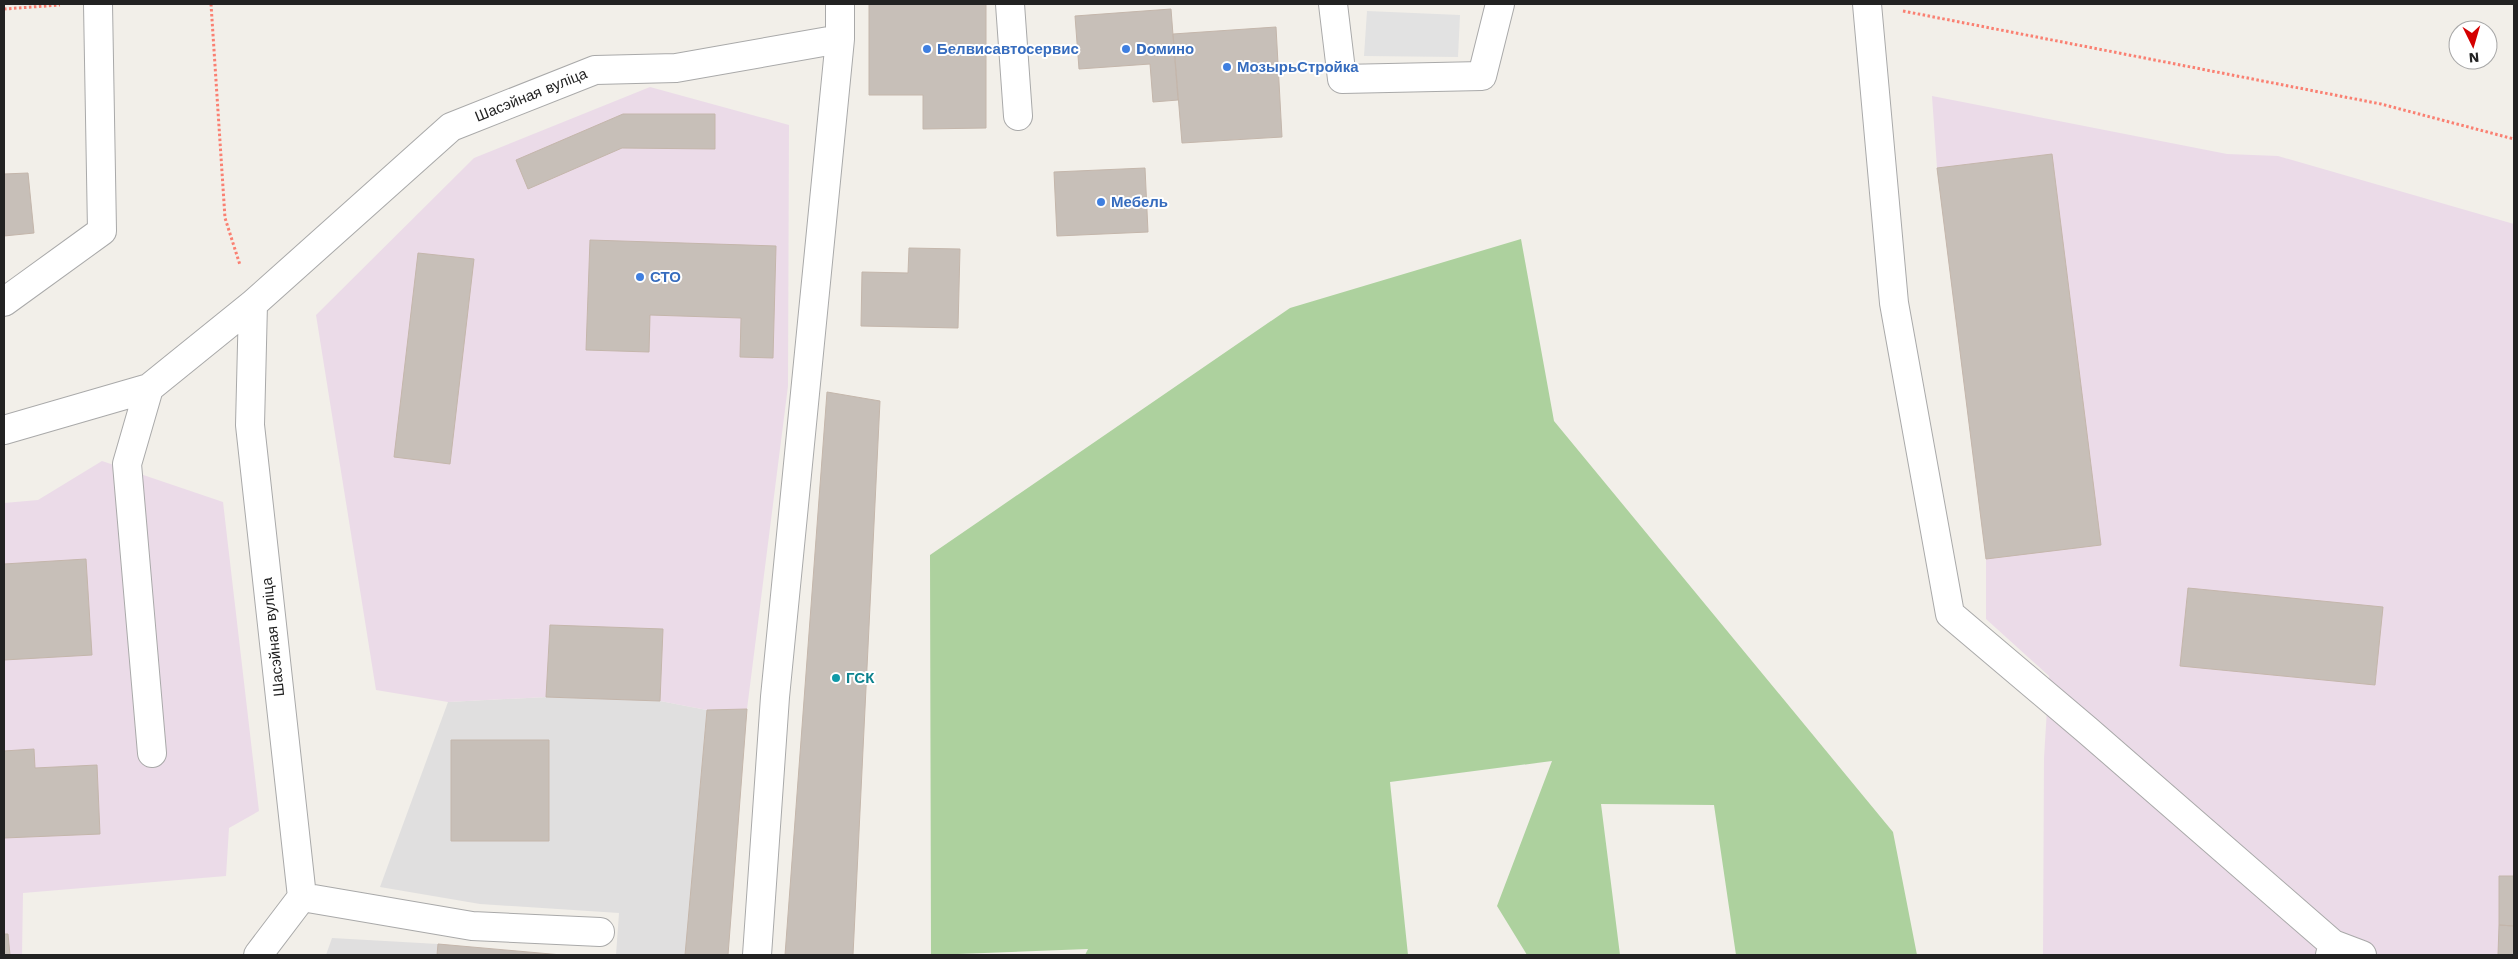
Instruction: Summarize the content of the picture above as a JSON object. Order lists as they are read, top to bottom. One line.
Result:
{"streets":{"lane":["Шасэйная вуліца"]},"places":["Белвисавтосервис","Dомино","МозырьСтройка","Мебель","СТО","ГСК"],"north":"bottom"}
